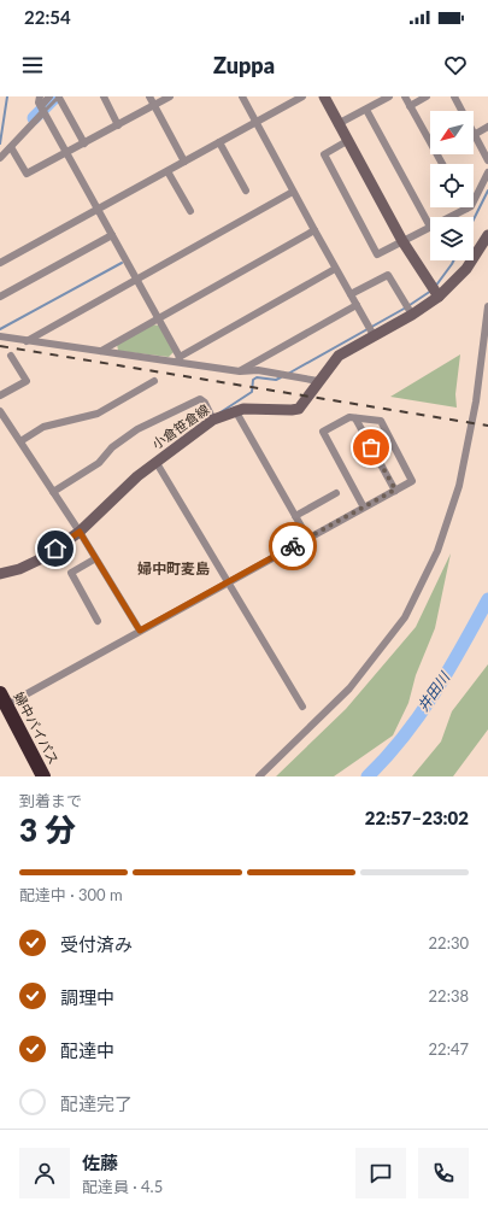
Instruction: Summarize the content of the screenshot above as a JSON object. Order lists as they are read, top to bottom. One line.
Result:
{"streets":{"highway":["婦中バイパス"],"main road":["小倉笹倉線"]},"districts":["婦中町麦島"],"water":["井田川"],"north":"bottom left","page":{"status":"22:54","header":"Zuppa","heading":["3 分","到着まで","22:57–23:02"],"panel":["佐藤","配達員 · 4.5"],"bar":"配達中 · 300 m","list":[["受付済み","22:30"],["調理中","22:38"],["配達中","22:47"],"配達完了"]}}
